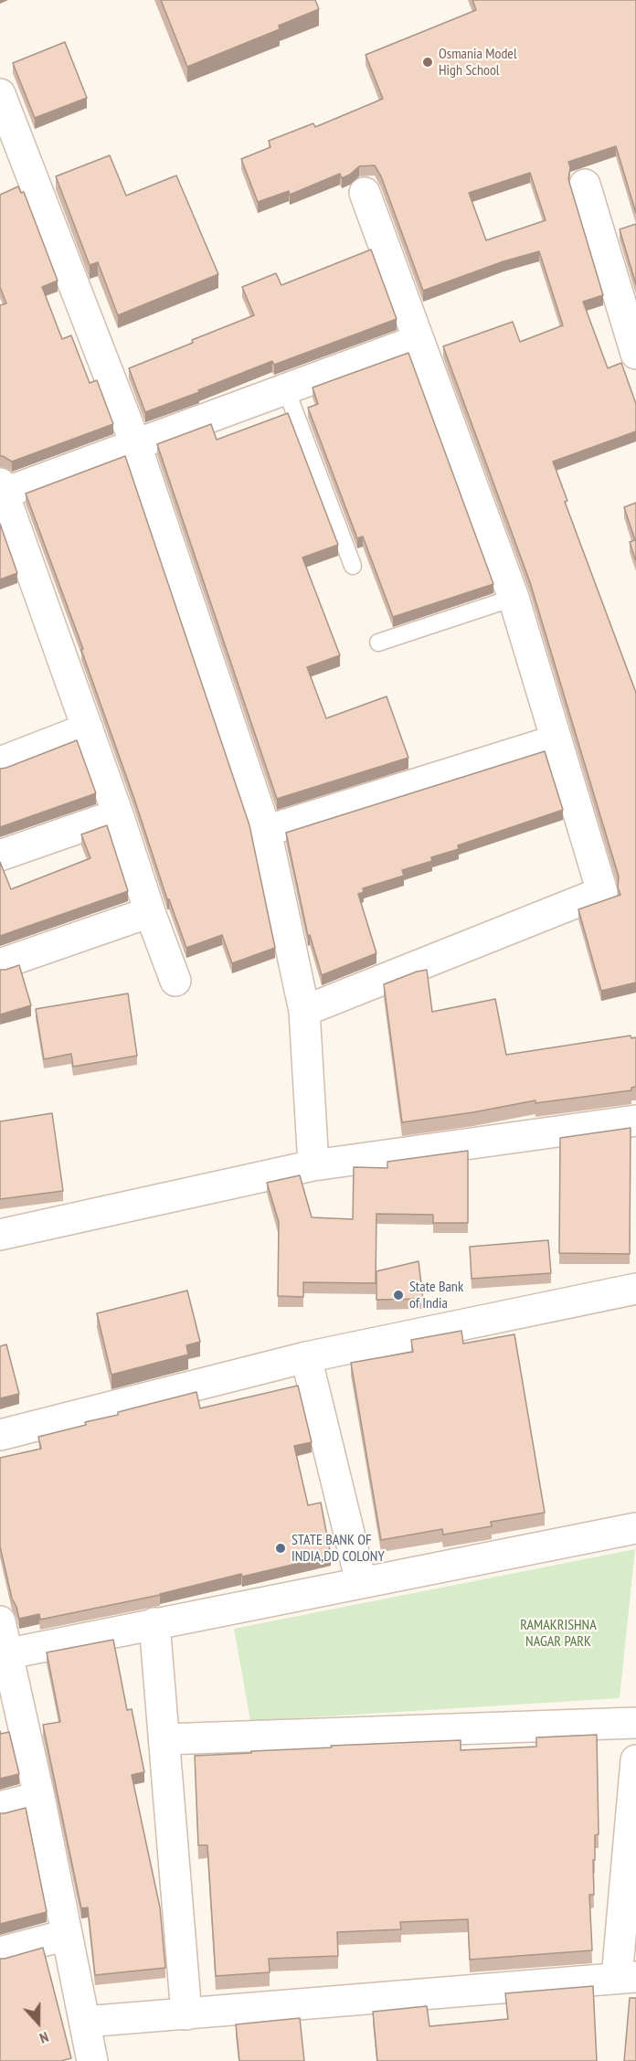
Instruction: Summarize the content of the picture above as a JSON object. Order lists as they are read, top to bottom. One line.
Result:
{"parks":["RAMAKRISHNA NAGAR PARK"],"places":["Osmania Model High School","State Bank of India","STATE BANK OF INDIA,DD COLONY"],"north":"bottom"}
